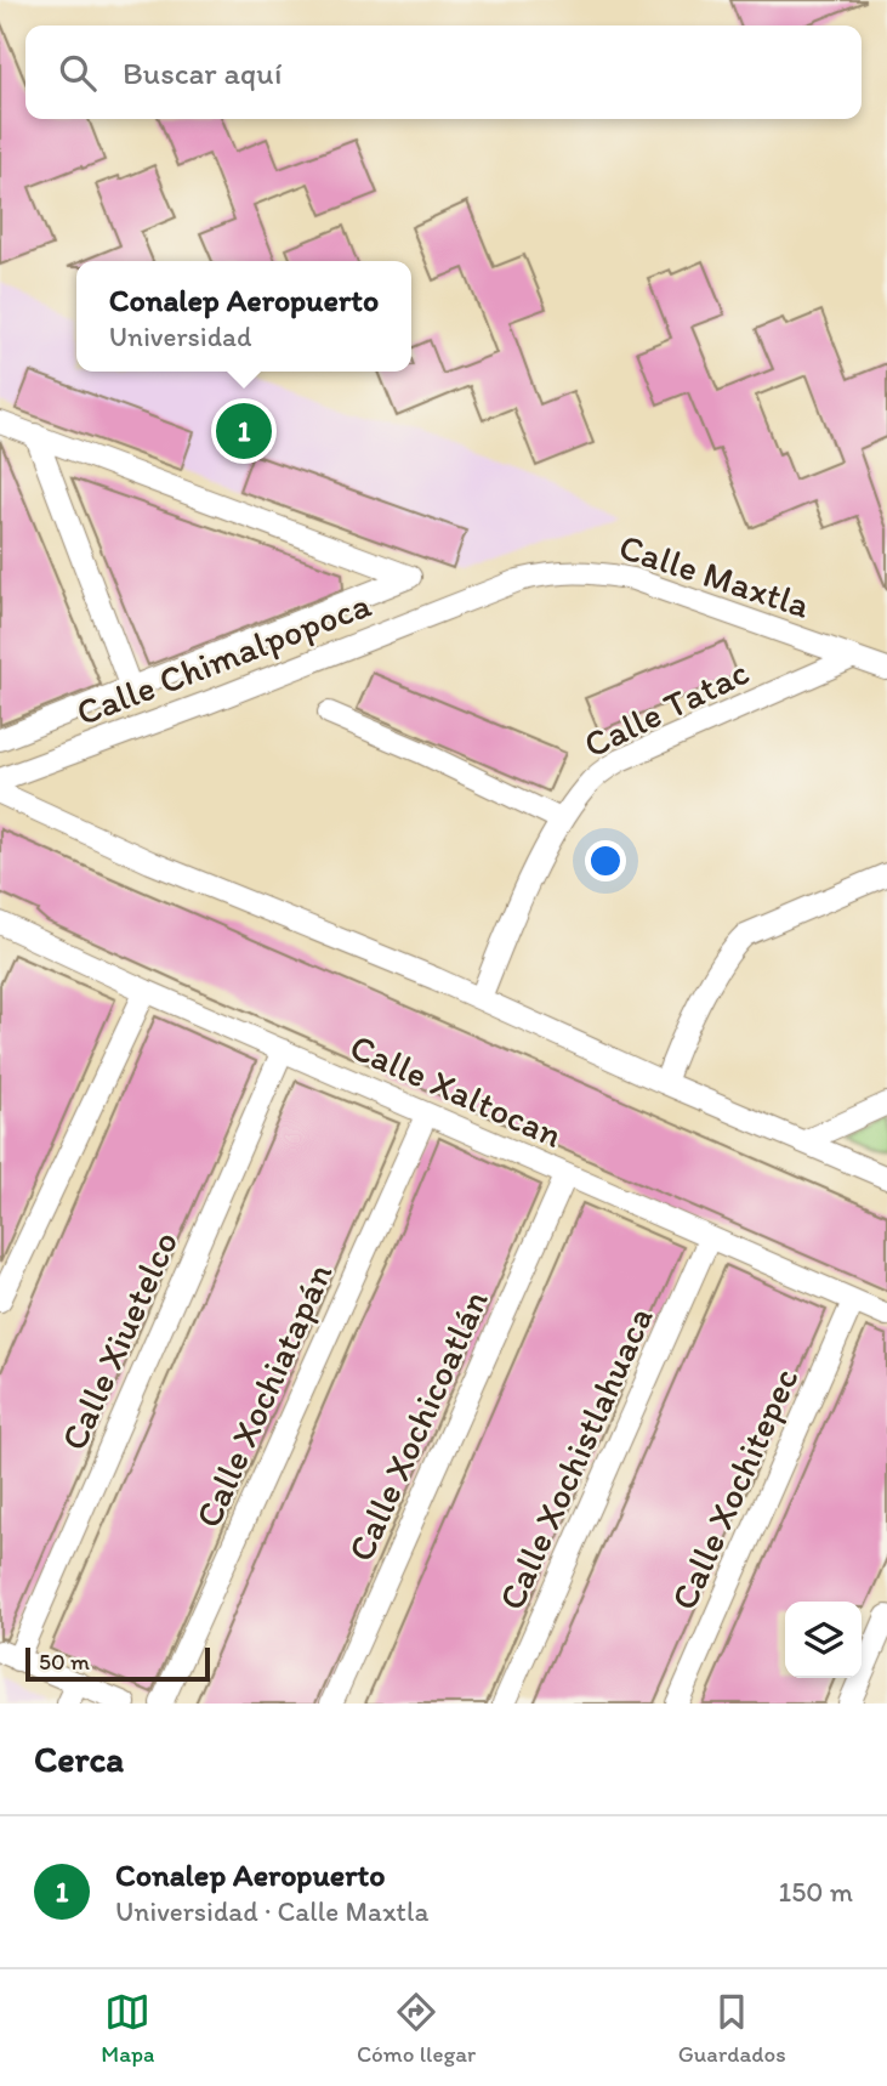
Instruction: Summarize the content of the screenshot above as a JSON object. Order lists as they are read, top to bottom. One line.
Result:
{"streets":{"street":["Calle Maxtla","Calle Chimalpopoca","Calle Tatac","Calle Xaltocan","Calle Xiuetelco","Calle Xochiatapán","Calle Xochicoatlán","Calle Xochistlahuaca","Calle Xochitepec"]},"crossings":[["Calle Maxtla","Calle Chimalpopoca"],["Calle Maxtla","Calle Tatac"],["Calle Xaltocan","Calle Xiuetelco"],["Calle Xaltocan","Calle Xochiatapán"],["Calle Xaltocan","Calle Xochicoatlán"],["Calle Xaltocan","Calle Xochistlahuaca"],["Calle Xaltocan","Calle Xochitepec"]],"scale_bar":"50 m","page":{"search":"Buscar aquí","popup":["Conalep Aeropuerto","Universidad"],"pins":"1","scale":"50 m","heading":"Cerca","list":[{"mark":"1","name":"Conalep Aeropuerto","note":"Universidad · Calle Maxtla","value":"150 m"}],"nav":["Mapa","Cómo llegar","Guardados"]}}
